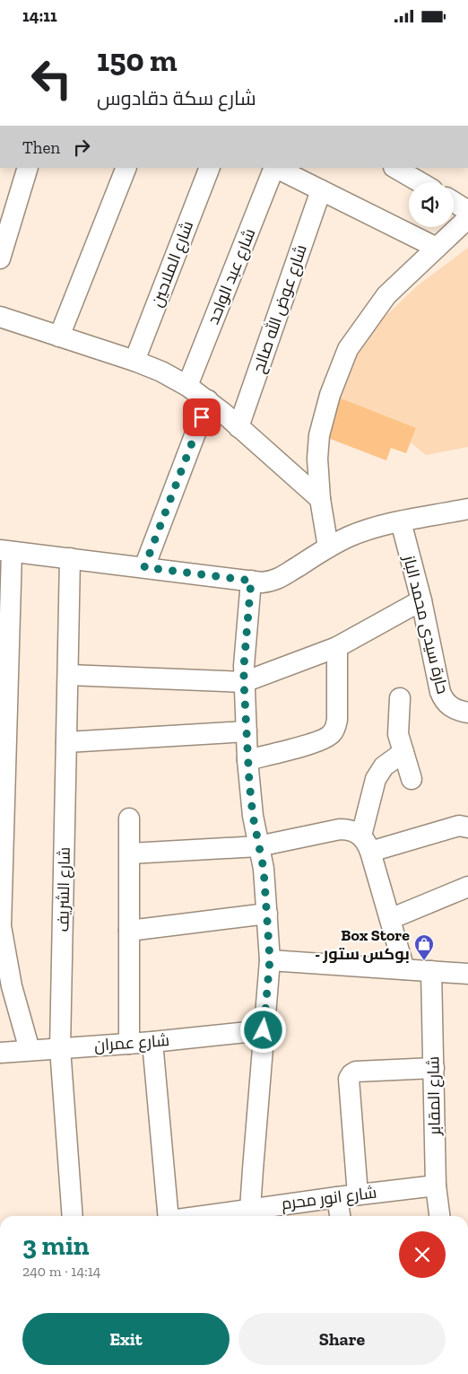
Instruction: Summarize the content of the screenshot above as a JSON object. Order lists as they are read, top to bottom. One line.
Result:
{"streets":{"street":["شارع الملاحين","شارع عبد الواحد","شارع عوض الله صالح","حارة سيدى محمد الباز","شارع الشريف","شارع عمران","شارع المقابر","شارع انور محرم"]},"crossings":[["شارع الشريف","شارع عمران"],["شارع المقابر","شارع انور محرم"]],"places":{"shop":["Box Store - بوكس ستور"]},"page":{"status":"14:11","turn":["150 m","شارع سكة دقادوس"],"then":"Then","heading":["3 min","240 m · 14:14"],"buttons":["Exit","Share"]}}
